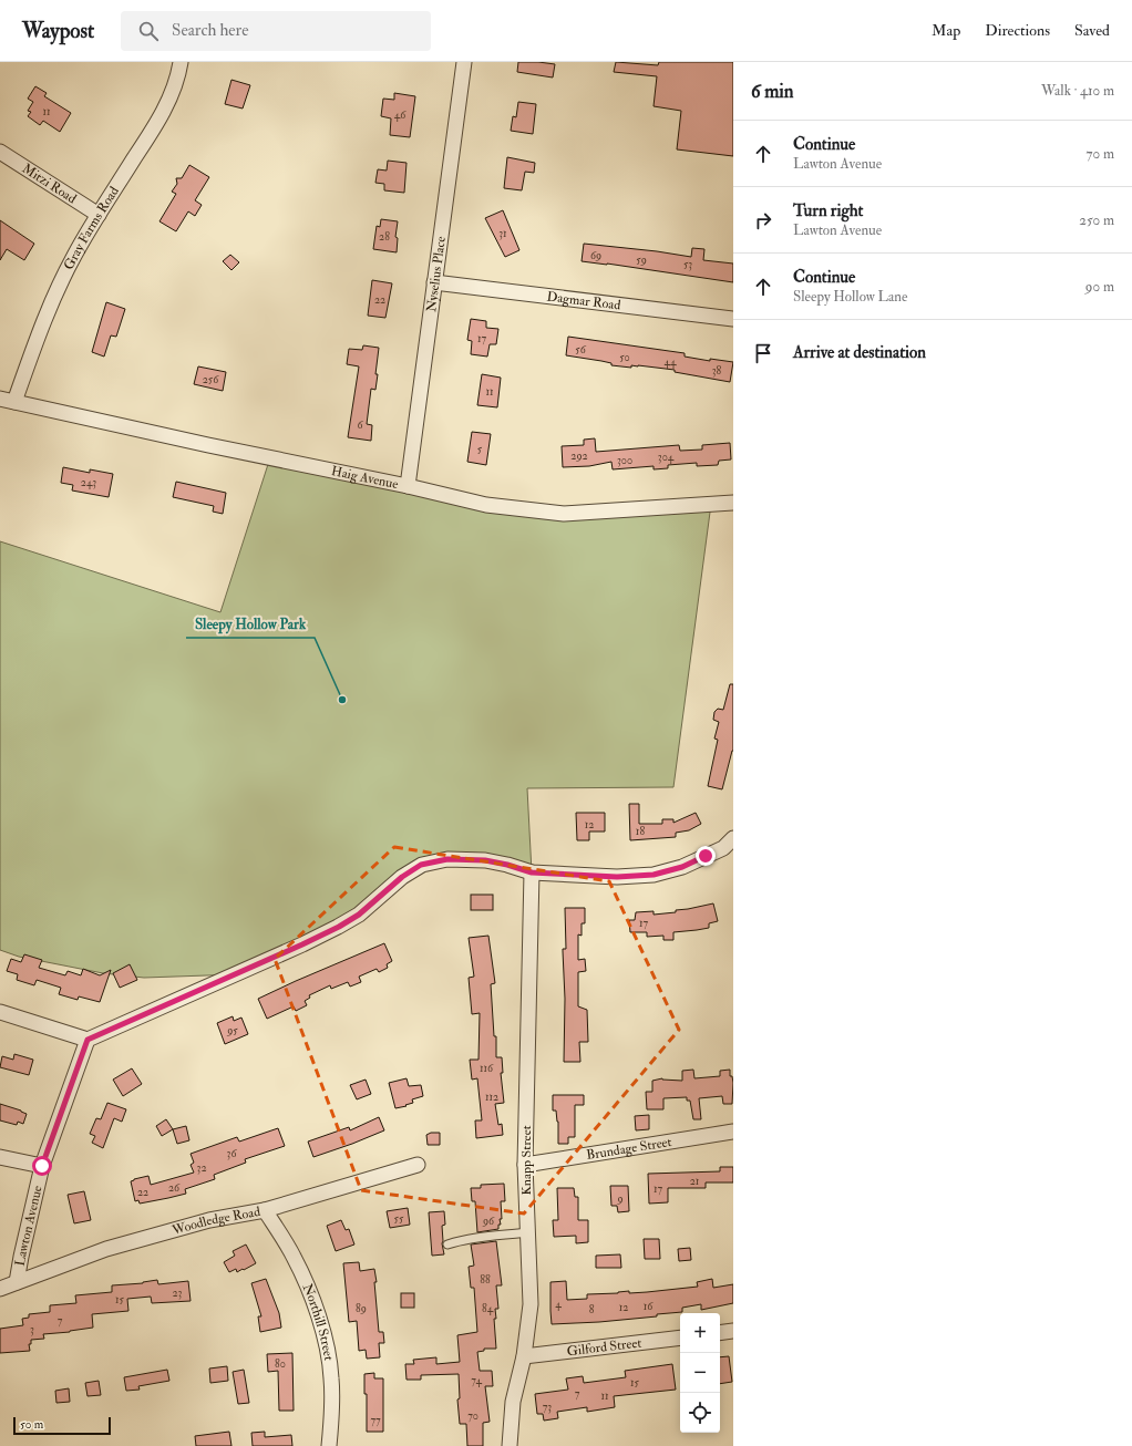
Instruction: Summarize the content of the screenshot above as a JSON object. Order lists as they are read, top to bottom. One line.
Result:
{"streets":{"street":["Mitzi Road","Gray Farms Road","Nyselius Place","Dagmar Road","Haig Avenue","Brundage Street","Knapp Street","Woodledge Road","Lawton Avenue","Northill Street","Gilford Street"]},"crossings":[["Mitzi Road","Gray Farms Road"],["Gray Farms Road","Haig Avenue"],["Nyselius Place","Dagmar Road"],["Nyselius Place","Haig Avenue"],["Brundage Street","Knapp Street"],["Knapp Street","Gilford Street"],["Woodledge Road","Lawton Avenue"],["Woodledge Road","Northill Street"]],"places":["Sleepy Hollow Park"],"house_numbers":["11","46","31","28","69","59","53","22","17","56","50","44","38","256","11","6","5","292","304","300","243","12","18","17","95","116","112","36","32","21","26","17","22","9","55","96","88","23","15","4","16","12","89","84","8","7","3","80","74","15","7","11","73","70","77"],"scale_bar":"50 m","page":{"header":"Waypost","search":"Search here","nav":["Map","Directions","Saved"],"heading":["6 min","Walk · 410 m"],"list":[["Continue","Lawton Avenue","70 m"],["Turn right","Lawton Avenue","250 m"],["Continue","Sleepy Hollow Lane","90 m"],"Arrive at destination"],"map_buttons":["+","−"],"scale":"50 m"}}
